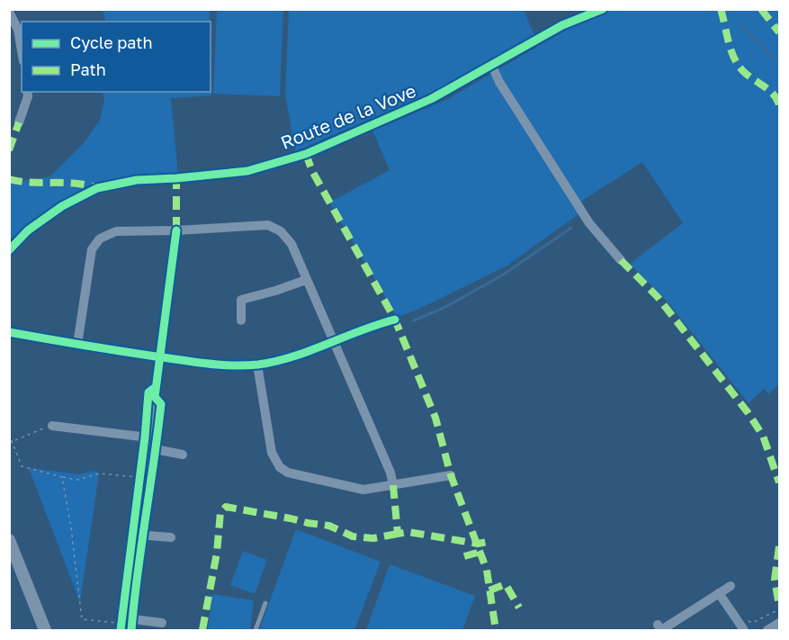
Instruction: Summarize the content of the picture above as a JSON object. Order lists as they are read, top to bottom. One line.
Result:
{"streets":{"street":["Route de la Vove"]},"legend":["Cycle path","Path"]}
